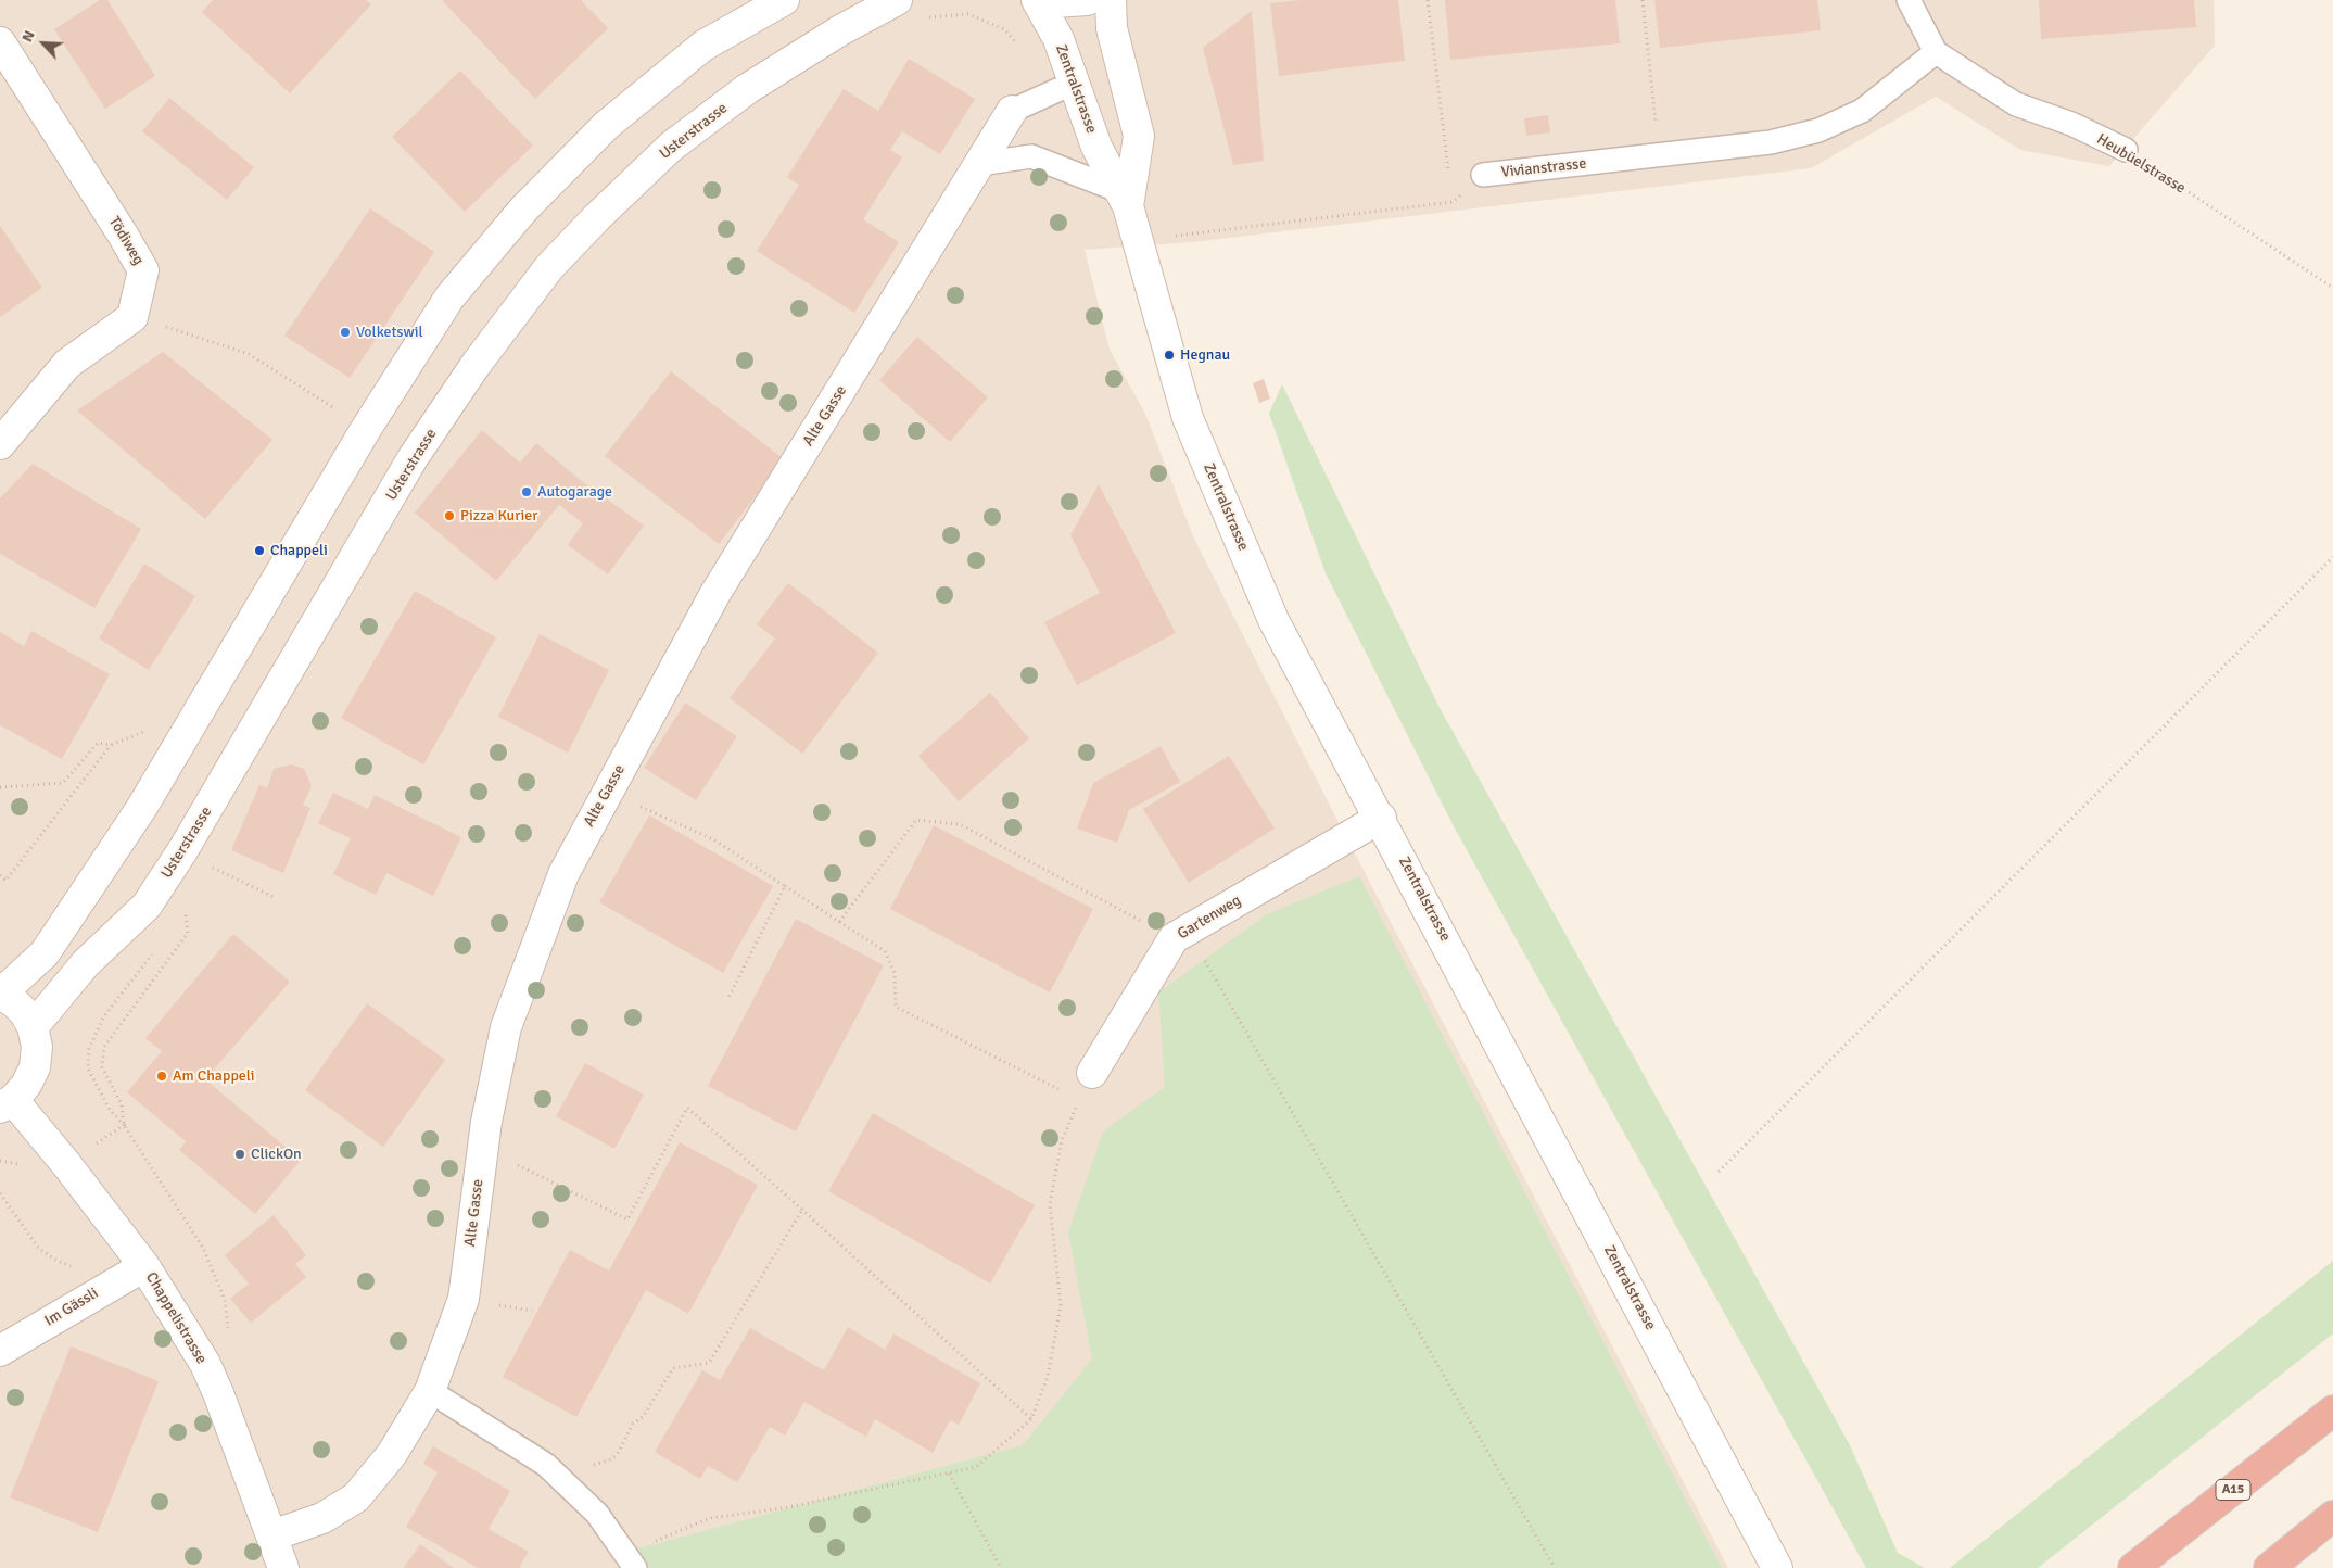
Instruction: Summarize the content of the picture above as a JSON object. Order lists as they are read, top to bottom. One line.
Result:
{"streets":{"highway":["A15"],"main road":["Zentralstrasse","Usterstrasse","Tödiweg","Alte Gasse","Gartenweg","Im Gässli","Chappelistrasse"],"lane":["Heubüelstrasse","Vivianstrasse"]},"crossings":[["Zentralstrasse","Gartenweg"],["Heubüelstrasse","Vivianstrasse"],["Alte Gasse","Chappelistrasse"],["Im Gässli","Chappelistrasse"]],"places":["Volketswil","Hegnau","Autogarage","Pizza Kurier","Chappeli","Am Chappeli","ClickOn"],"north":"top left"}
